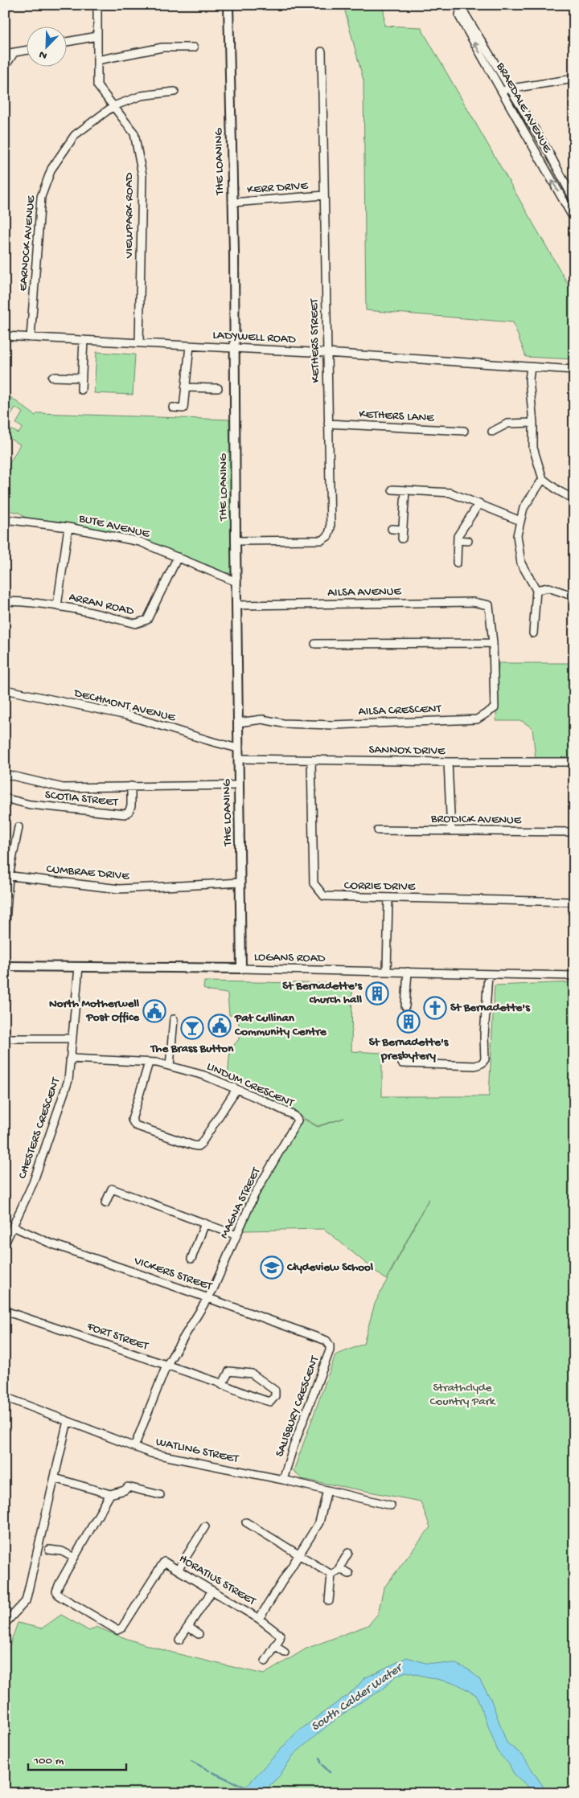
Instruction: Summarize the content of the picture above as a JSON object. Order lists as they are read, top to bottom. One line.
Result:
{"streets":{"street":["BRAEDALE AVENUE","THE LOANING","KERR DRIVE","VIEWPARK ROAD","EARNOCK AVENUE","LADYWELL ROAD","KETHERS STREET","KETHERS LANE","BUTE AVENUE","AILSA AVENUE","ARRAN ROAD","DECHMONT AVENUE","AILSA CRESCENT","SANNOX DRIVE","SCOTIA STREET","BRODICK AVENUE","CUMBRAE DRIVE","CORRIE DRIVE","LOGANS ROAD","LINDUM CRESCENT","CHESTERS CRESCENT","MAGNA STREET","VICKERS STREET","FORT STREET","SALISBURY CRESCENT","WATLING STREET","HORATIUS STREET"]},"crossings":[["THE LOANING","KERR DRIVE"],["THE LOANING","LADYWELL ROAD"],["THE LOANING","KETHERS STREET"],["THE LOANING","BUTE AVENUE"],["THE LOANING","AILSA AVENUE"],["THE LOANING","DECHMONT AVENUE"],["THE LOANING","AILSA CRESCENT"],["THE LOANING","SANNOX DRIVE"],["THE LOANING","SCOTIA STREET"],["THE LOANING","CUMBRAE DRIVE"],["THE LOANING","LOGANS ROAD"],["KERR DRIVE","KETHERS STREET"],["VIEWPARK ROAD","EARNOCK AVENUE"],["VIEWPARK ROAD","LADYWELL ROAD"],["EARNOCK AVENUE","LADYWELL ROAD"],["LADYWELL ROAD","KETHERS STREET"],["KETHERS STREET","KETHERS LANE"],["BUTE AVENUE","ARRAN ROAD"],["AILSA AVENUE","AILSA CRESCENT"],["SANNOX DRIVE","CORRIE DRIVE"],["LOGANS ROAD","CHESTERS CRESCENT"],["LINDUM CRESCENT","CHESTERS CRESCENT"],["LINDUM CRESCENT","MAGNA STREET"],["CHESTERS CRESCENT","VICKERS STREET"],["MAGNA STREET","VICKERS STREET"],["MAGNA STREET","FORT STREET"],["MAGNA STREET","WATLING STREET"],["VICKERS STREET","SALISBURY CRESCENT"],["SALISBURY CRESCENT","WATLING STREET"],["WATLING STREET","HORATIUS STREET"]],"water":["South Calder Water"],"parks":["Strathclyde Country Park"],"places":{"building":["St Bernadette's church hall","St Bernadette's presbytery"],"church":["St Bernadette's"],"public building":["North Motherwell Post Office","Pat Cullinan Community Centre"],"bar":["The Brass Button"],"school or university":["Clydeview School"]},"scale_bar":"100 m","north":"bottom left"}
